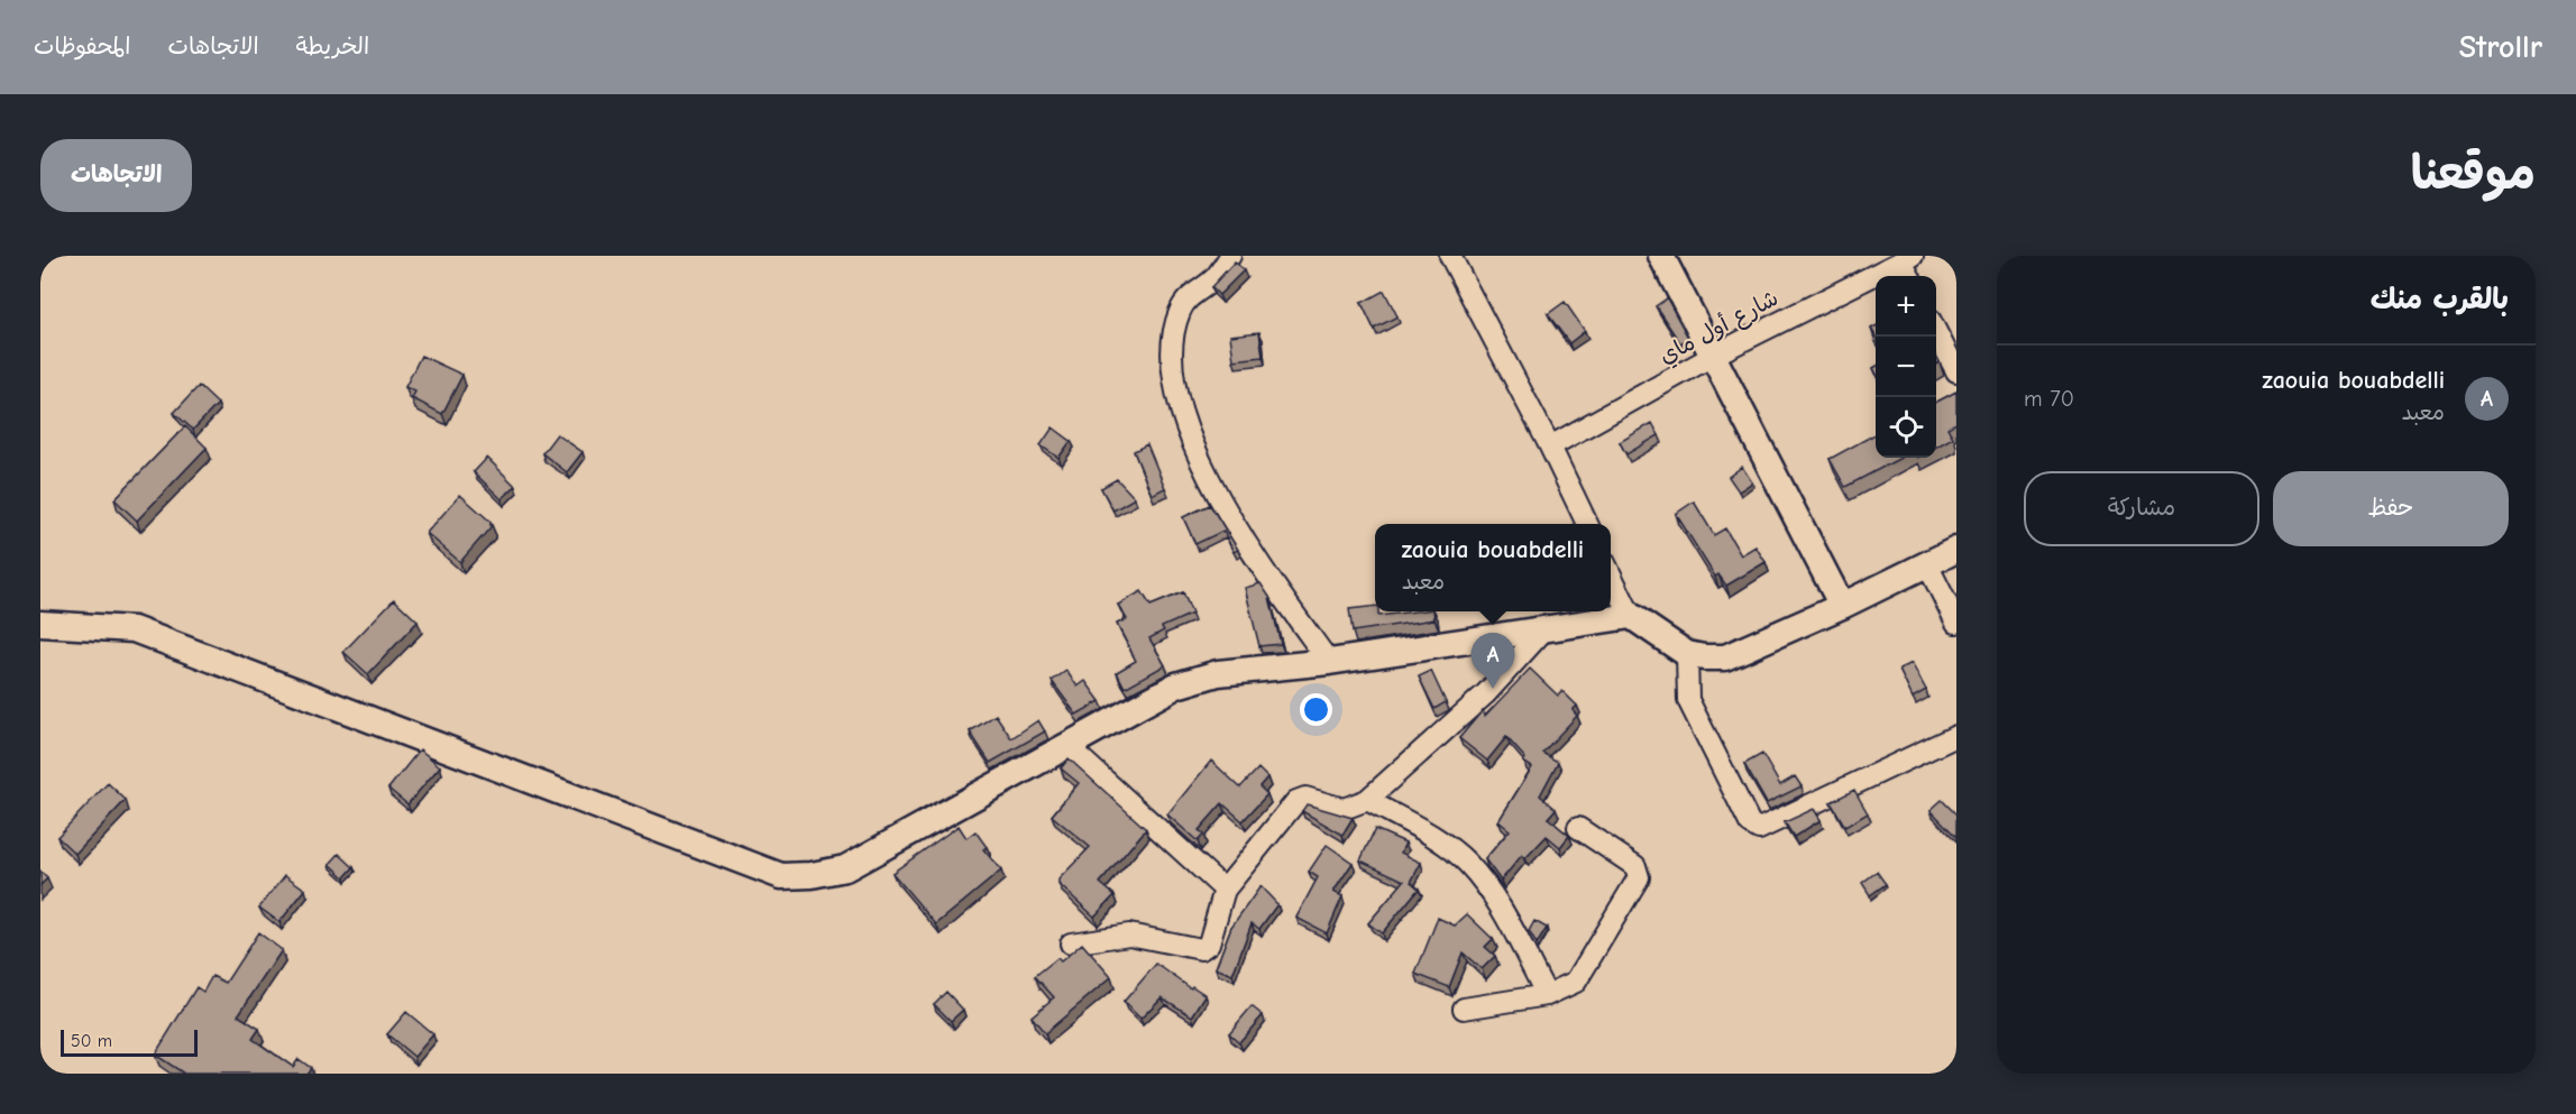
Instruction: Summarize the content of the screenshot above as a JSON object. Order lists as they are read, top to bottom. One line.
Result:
{"streets":{"street":["شارع أول ماي"]},"scale_bar":"50 m","page":{"header":"Strollr","nav":["الخريطة","الاتجاهات","المحفوظات"],"title":"موقعنا","buttons":["الاتجاهات",["حفظ","مشاركة"]],"heading":"بالقرب منك","map_buttons":["+","−"],"list":[{"mark":"A","name":"zaouia bouabdelli","note":"معبد","value":"70 m"}],"popup":["zaouia bouabdelli","معبد"],"pins":"A","scale":"50 m"}}
